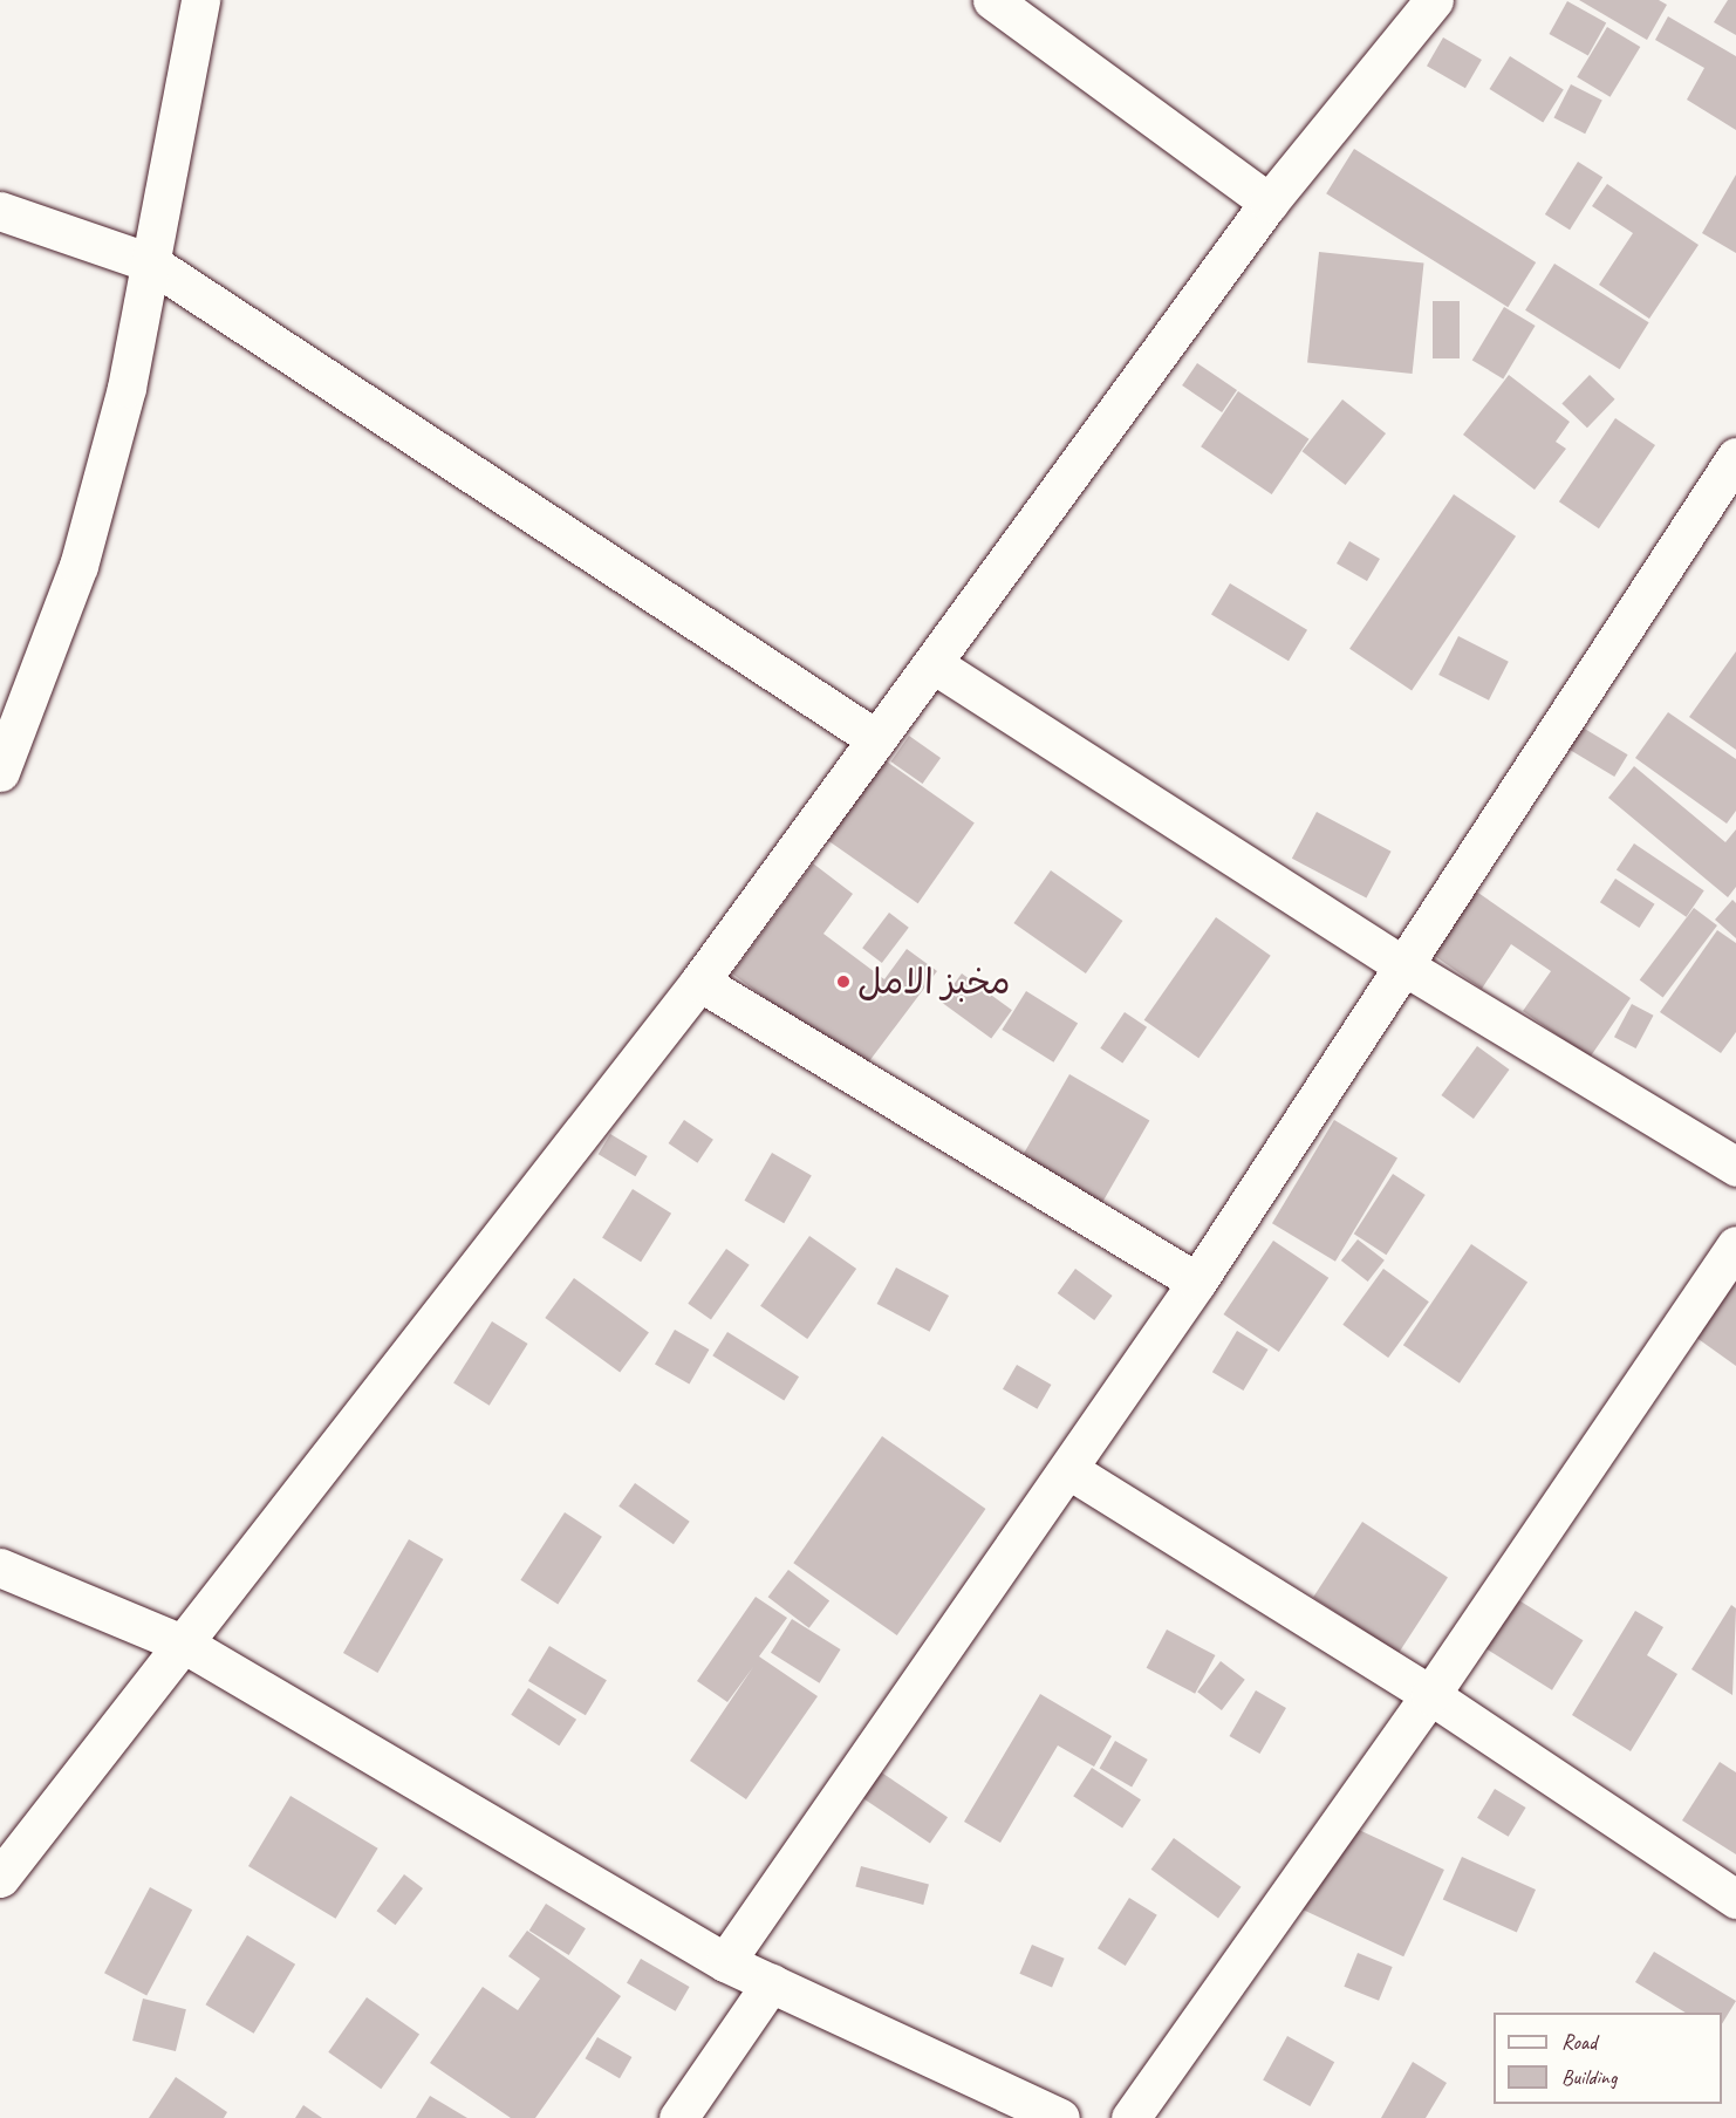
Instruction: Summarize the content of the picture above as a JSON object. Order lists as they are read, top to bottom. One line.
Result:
{"places":["مخبز الامل"],"legend":["Road","Building"]}
